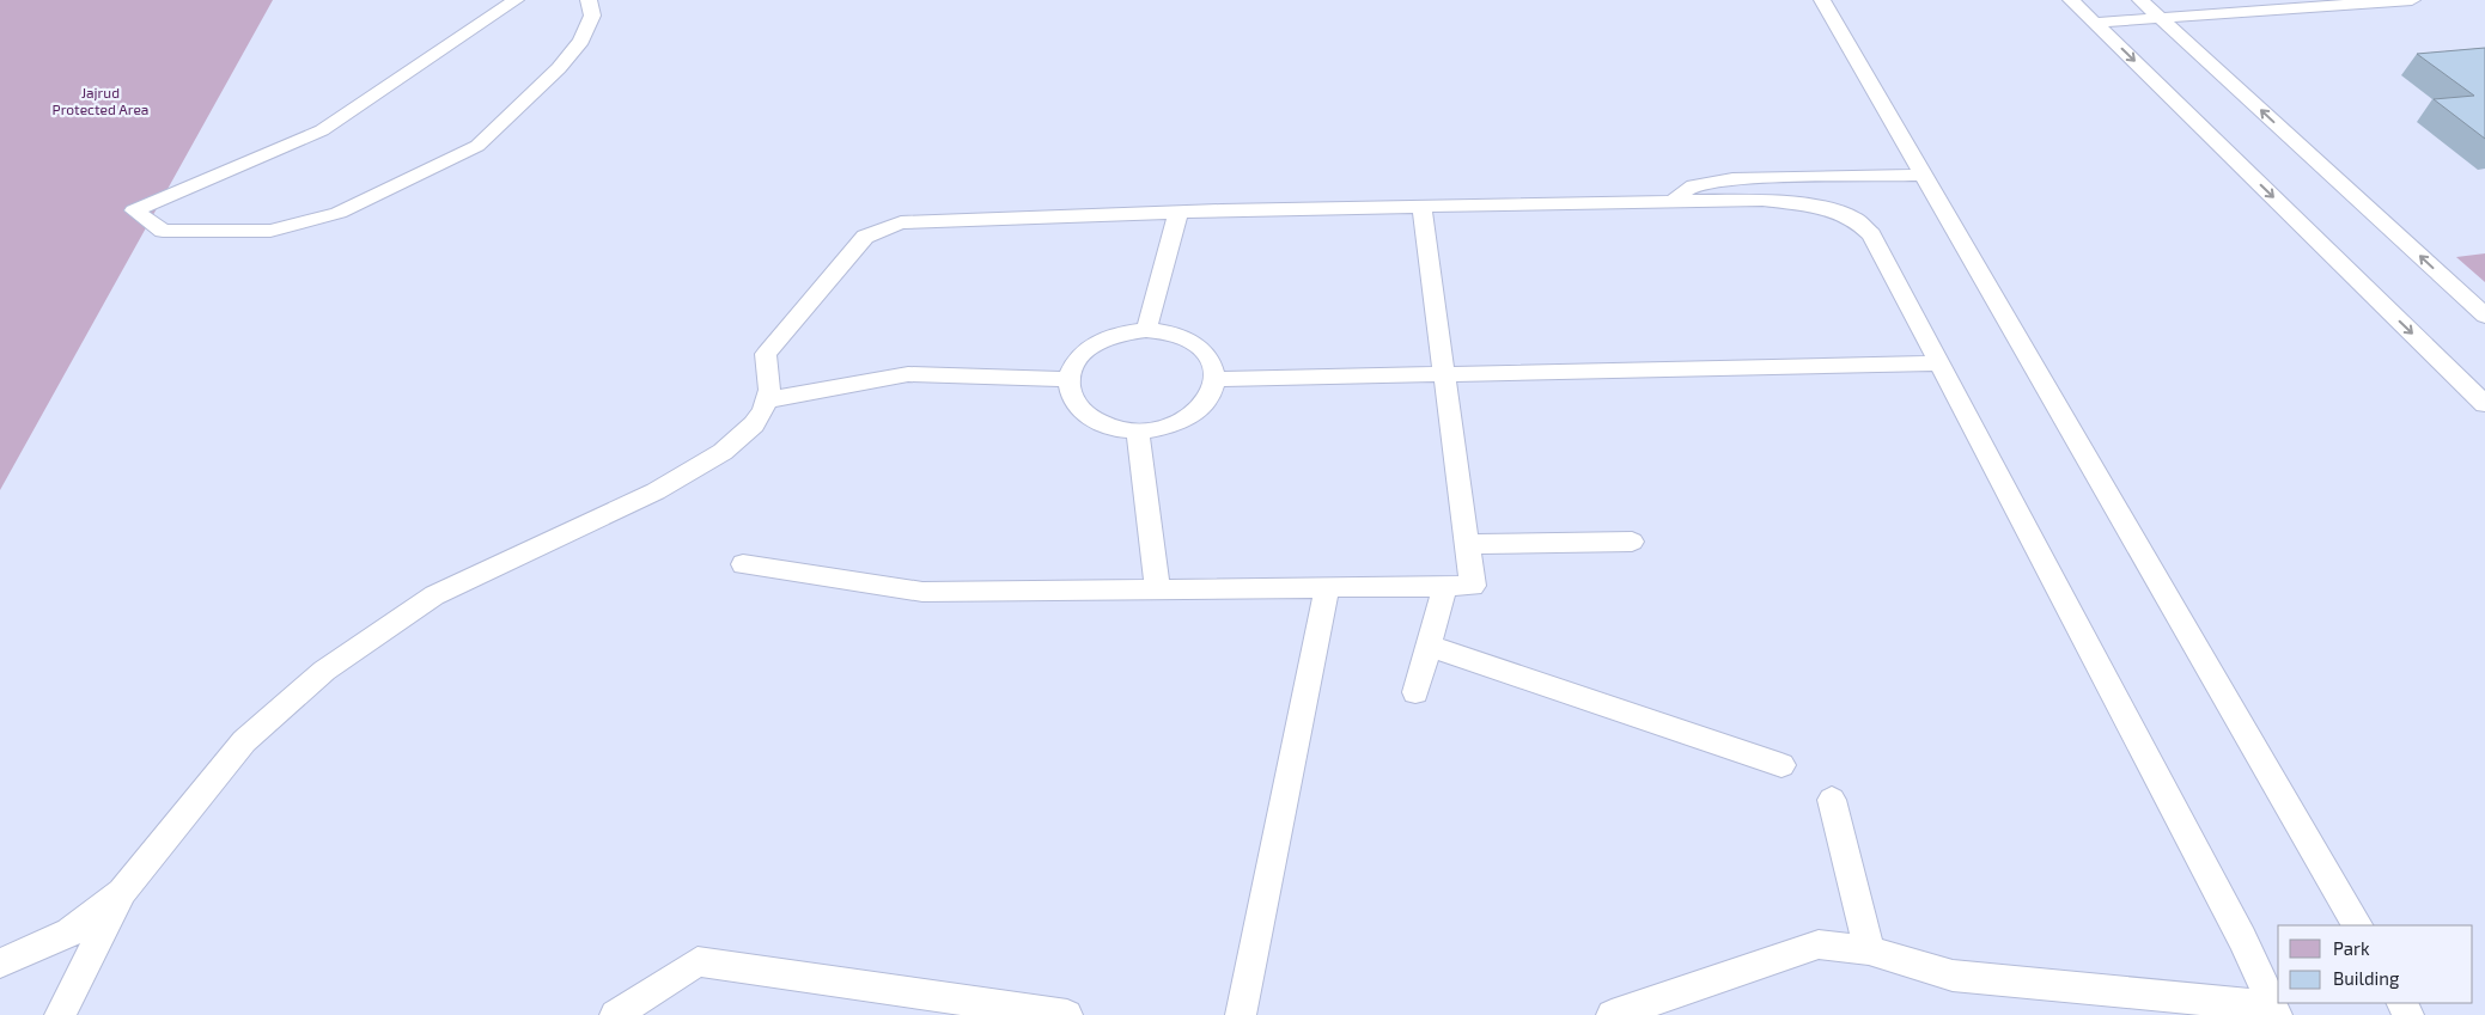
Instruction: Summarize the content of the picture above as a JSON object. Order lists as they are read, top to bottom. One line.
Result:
{"parks":["Jajrud Protected Area"],"legend":["Park","Building"]}
